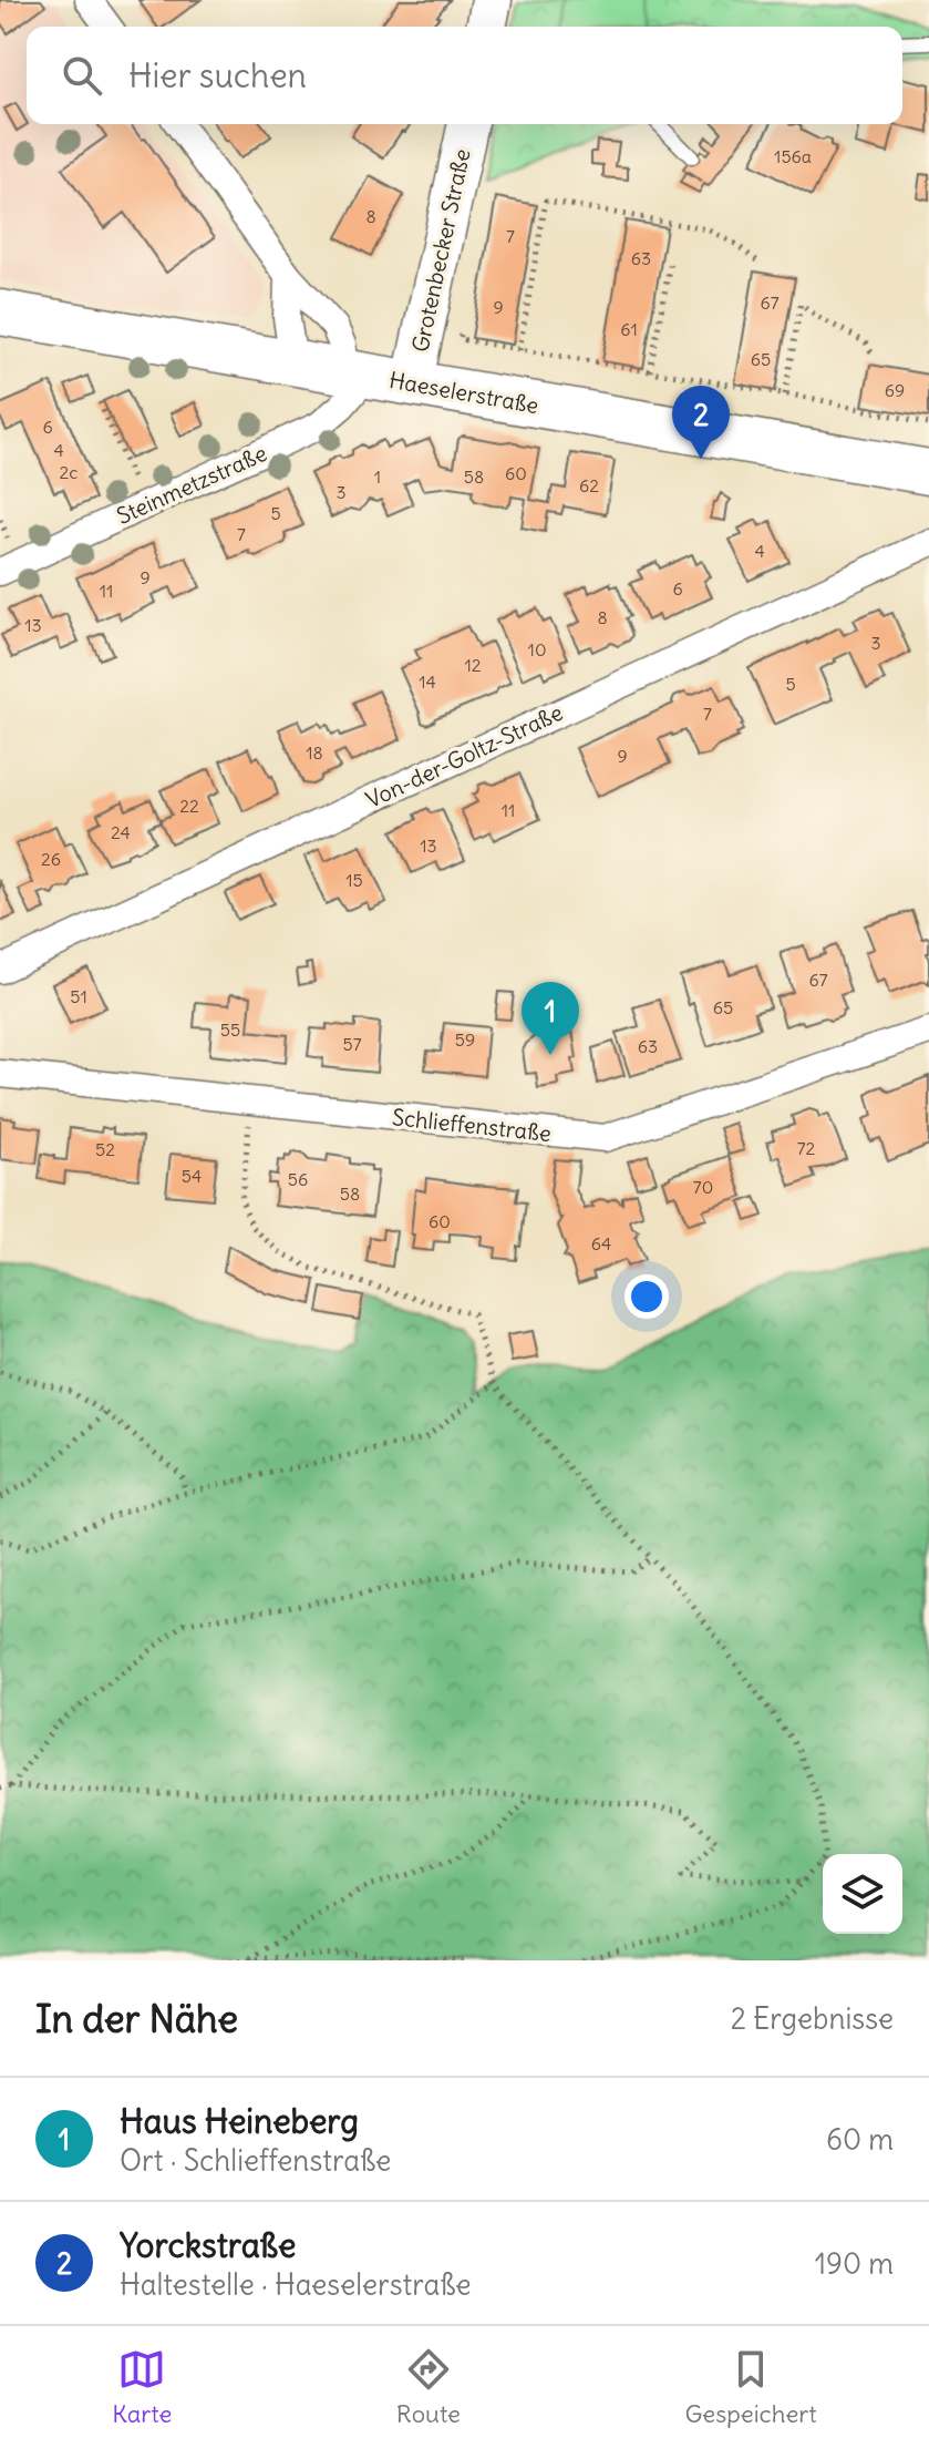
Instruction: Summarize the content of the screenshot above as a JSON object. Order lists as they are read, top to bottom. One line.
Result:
{"streets":{"main road":["Grotenbecker Straße","Haeselerstraße"],"street":["Steinmetzstraße","Von-der-Goltz-Straße","Schlieffenstraße"]},"crossings":[["Grotenbecker Straße","Haeselerstraße"],["Haeselerstraße","Steinmetzstraße"]],"house_numbers":["156a","8","7","63","67","9","61","65","69","6","4","2c","60","1","58","62","3","5","7","4","9","6","11","8","13","3","10","12","14","5","7","18","9","22","11","24","13","26","15","67","51","65","55","59","57","63","72","52","54","56","70","58","60","64"],"page":{"search":"Hier suchen","pins":["2","1"],"heading":["In der Nähe","2 Ergebnisse"],"list":[{"mark":"1","name":"Haus Heineberg","note":"Ort · Schlieffenstraße","value":"60 m"},{"mark":"2","name":"Yorckstraße","note":"Haltestelle · Haeselerstraße","value":"190 m"}],"nav":["Karte","Route","Gespeichert"]}}
